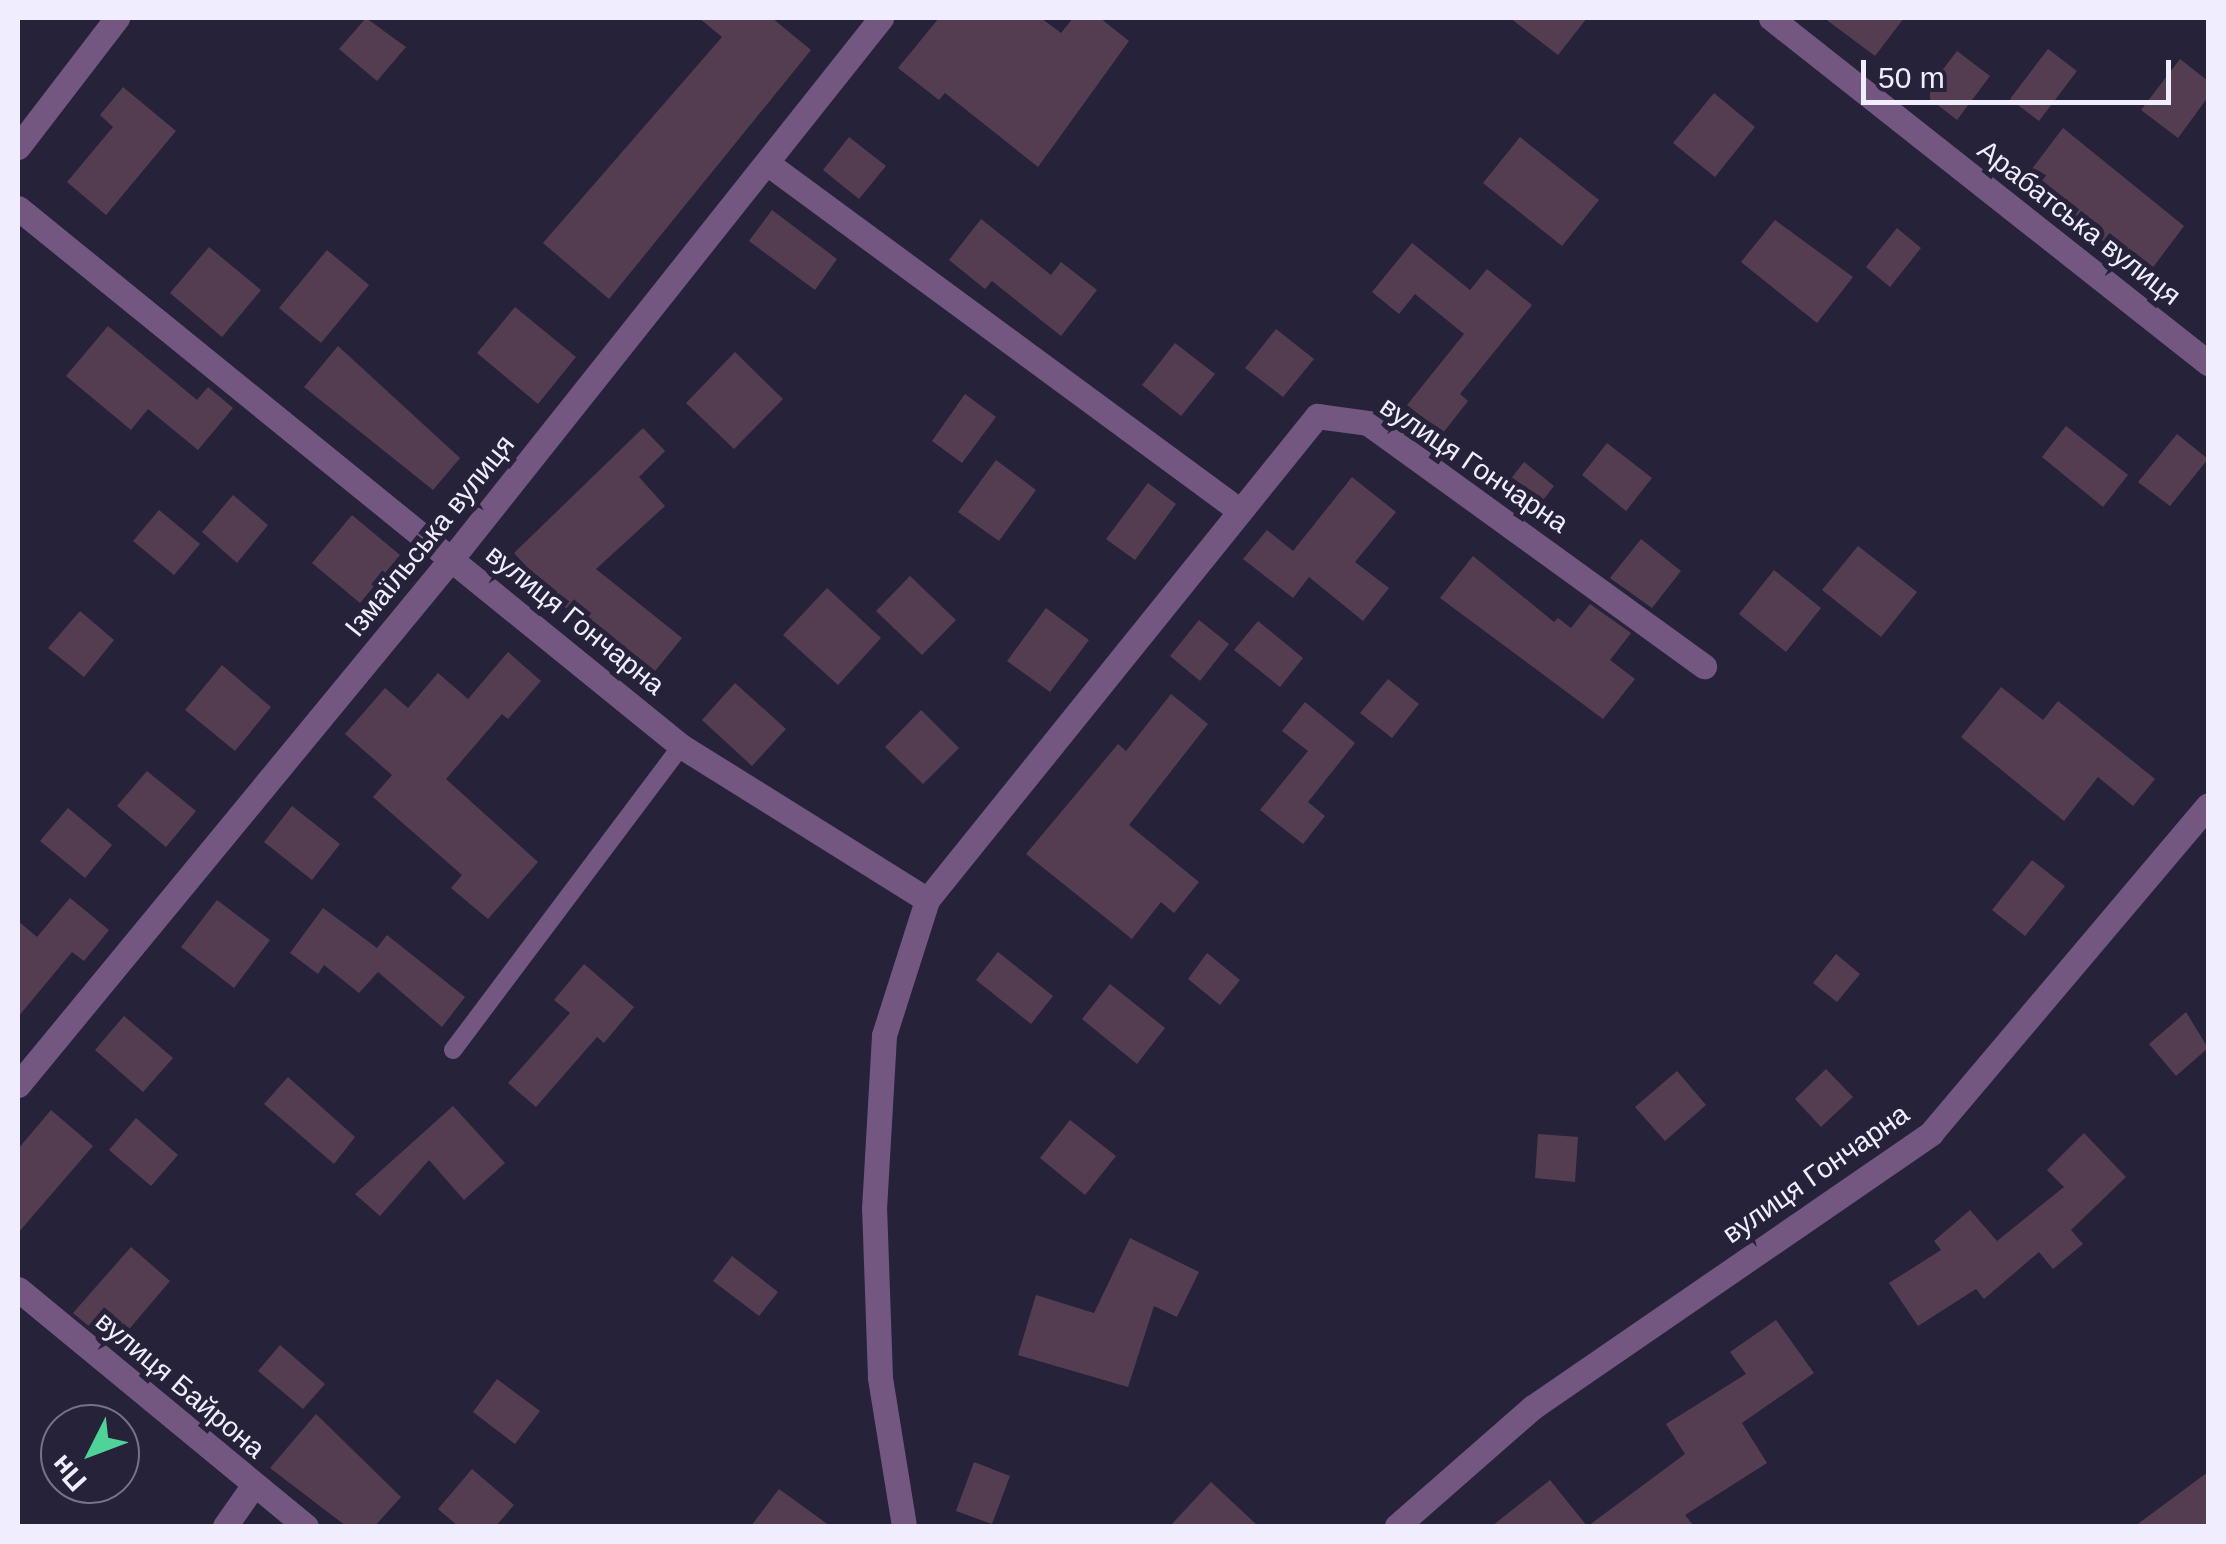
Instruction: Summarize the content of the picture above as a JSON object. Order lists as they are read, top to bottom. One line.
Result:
{"streets":{"street":["Арабатська вулиця","вулиця Гончарна","Ізмаїльська вулиця","вулиця Байрона"]},"crossings":[["вулиця Гончарна","Ізмаїльська вулиця"]],"scale_bar":"50 m","north":"bottom left"}
